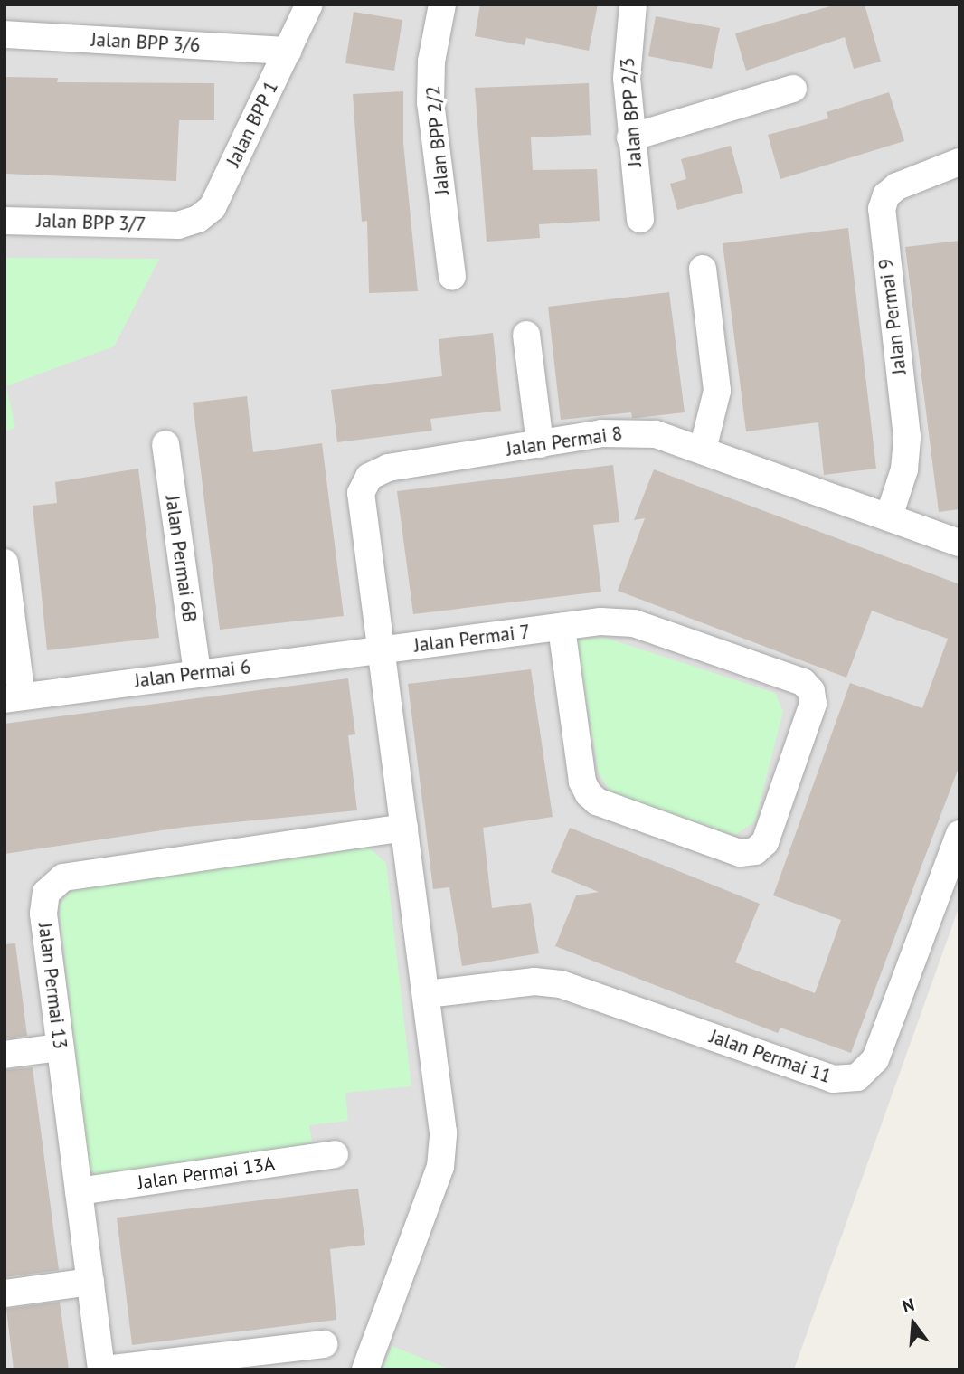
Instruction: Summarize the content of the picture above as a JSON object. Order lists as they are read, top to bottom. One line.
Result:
{"streets":{"street":["Jalan BPP 3/6","Jalan BPP 2/3","Jalan BPP 1","Jalan BPP 2/2","Jalan BPP 3/7","Jalan Permai 9","Jalan Permai 8","Jalan Permai 6B","Jalan Permai 7","Jalan Permai 6","Jalan Permai 13","Jalan Permai 11","Jalan Permai 13A"]},"crossings":[["Jalan BPP 3/6","Jalan BPP 1"],["Jalan BPP 1","Jalan BPP 3/7"],["Jalan Permai 9","Jalan Permai 8"],["Jalan Permai 8","Jalan Permai 7"],["Jalan Permai 8","Jalan Permai 6"],["Jalan Permai 8","Jalan Permai 13"],["Jalan Permai 8","Jalan Permai 11"],["Jalan Permai 6B","Jalan Permai 6"],["Jalan Permai 7","Jalan Permai 6"],["Jalan Permai 13","Jalan Permai 13A"]],"north":"top"}
